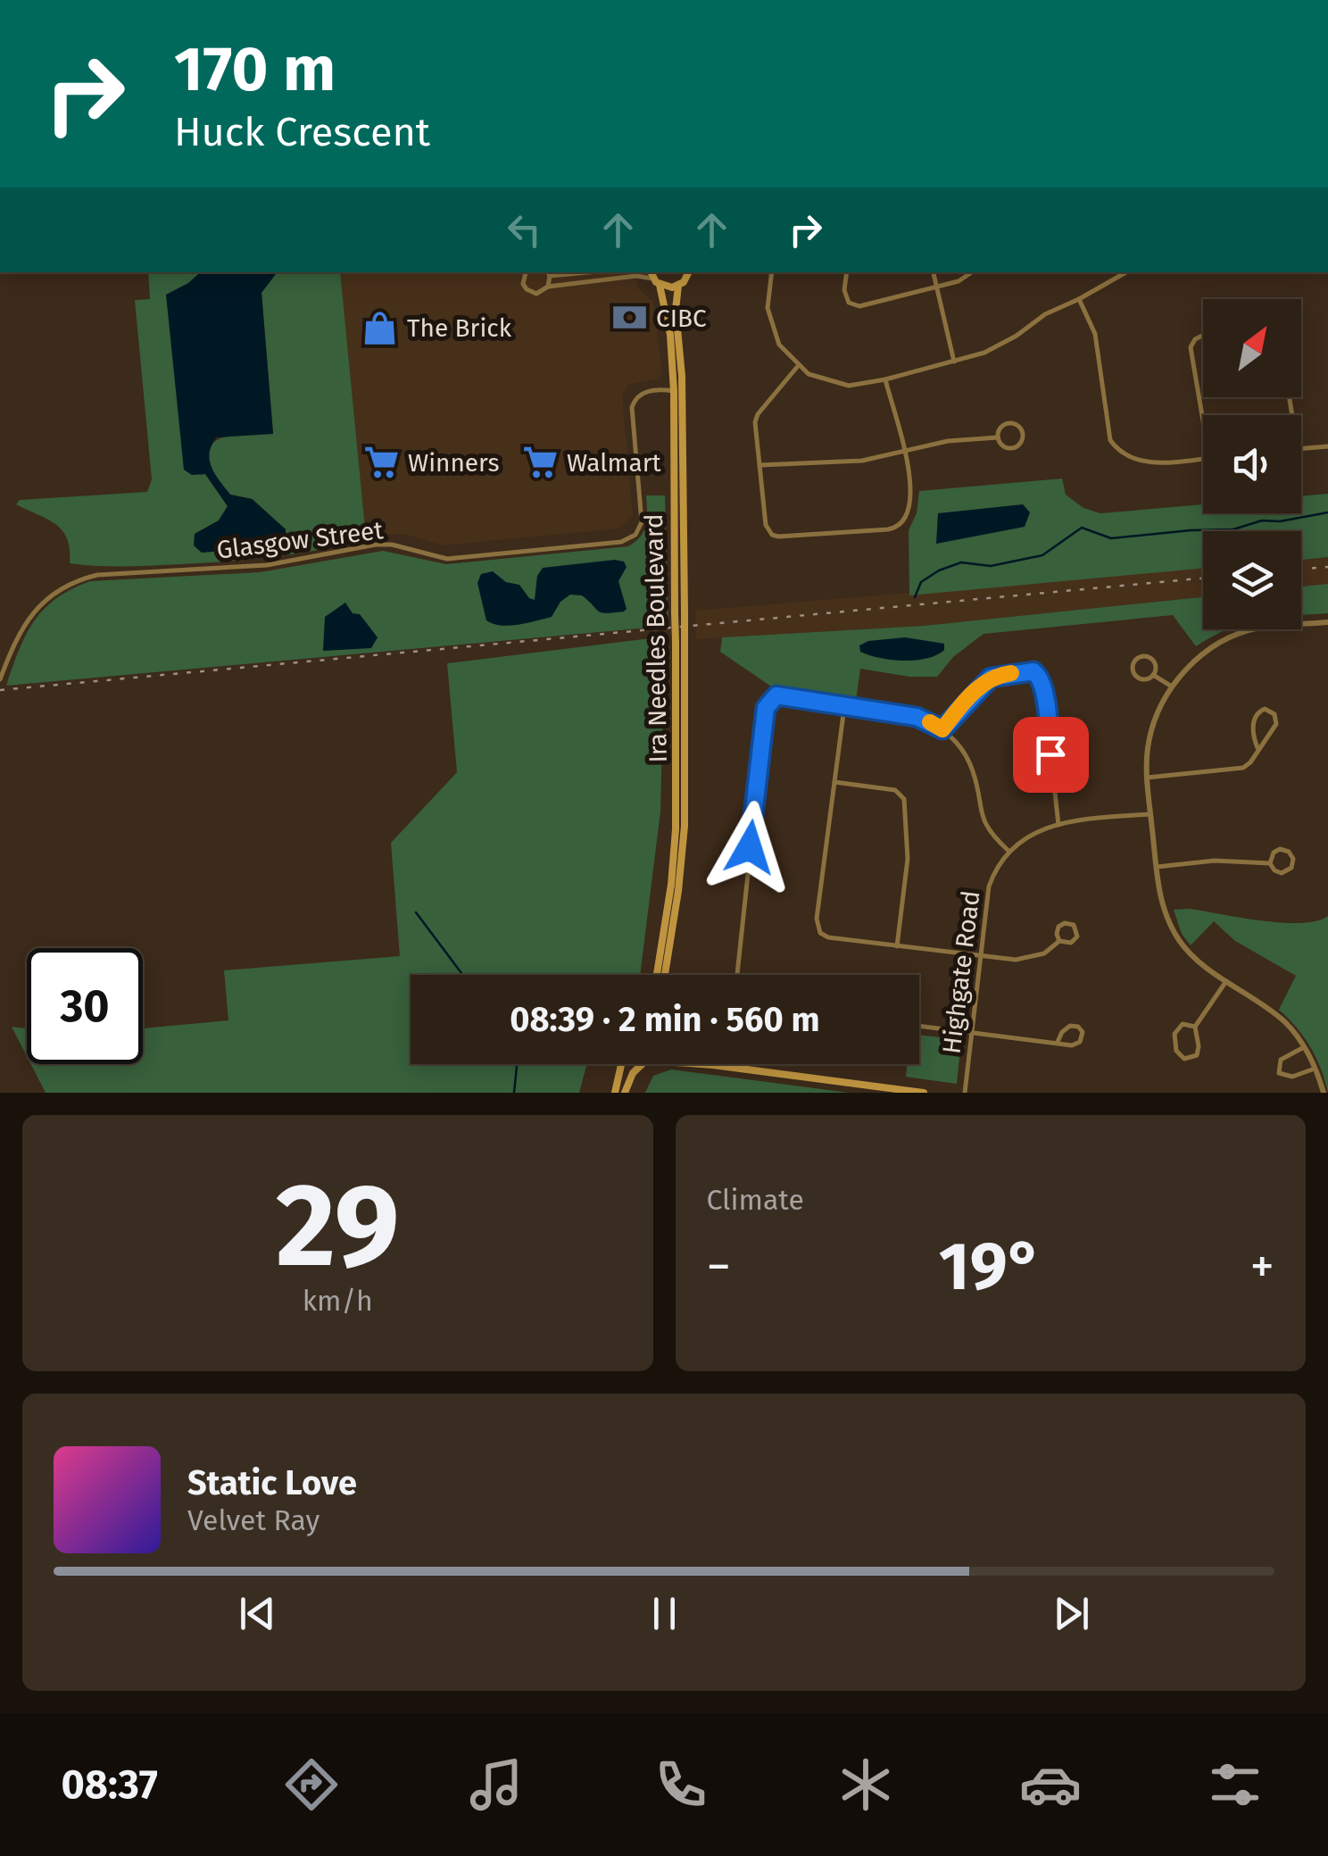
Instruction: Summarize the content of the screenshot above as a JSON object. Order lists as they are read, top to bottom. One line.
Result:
{"streets":{"main road":["Ira Needles Boulevard"],"street":["Glasgow Street","Highgate Road"]},"crossings":[["Glasgow Street","Ira Needles Boulevard"]],"places":{"bank":["CIBC"],"shop":["The Brick"],"supermarket":["Winners","Walmart"]},"north":"top right","page":{"turn":["170 m","Huck Crescent"],"limit":"30","trip":"08:39 · 2 min · 560 m","tile":[["29","km/h"],"Climate"],"heat":["−","19°","+"],"song":["Static Love","Velvet Ray"],"tabs":"08:37"}}
